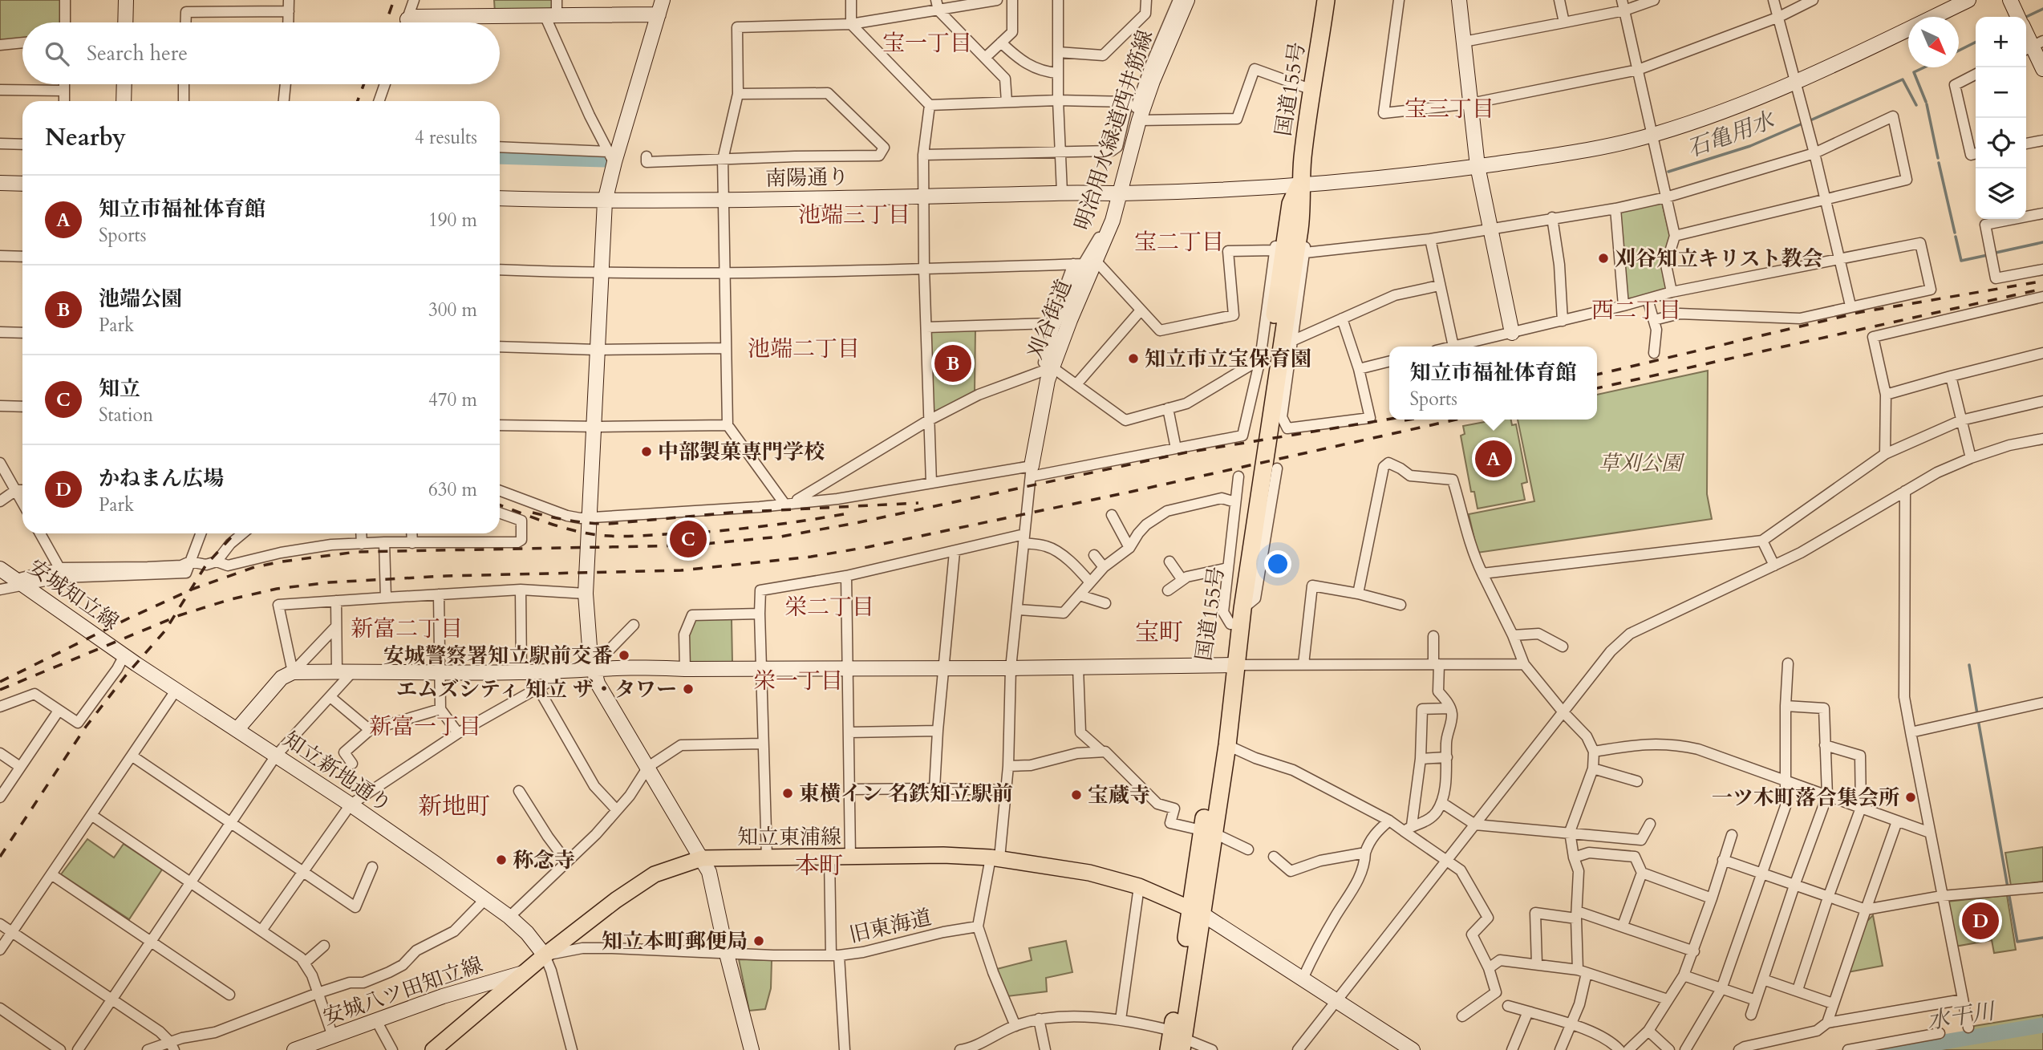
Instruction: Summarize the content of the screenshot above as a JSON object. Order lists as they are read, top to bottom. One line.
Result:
{"streets":{"highway":["国道155号"],"main road":["知立東浦線"],"street":["明治用水緑道西井筋線","南陽通り","刈谷街道","安城知立線","知立新地通り","旧東海道","安城八ツ田知立線"]},"crossings":[["国道155号","南陽通り"],["国道155号","知立東浦線"],["明治用水緑道西井筋線","南陽通り"],["明治用水緑道西井筋線","刈谷街道"],["南陽通り","刈谷街道"],["刈谷街道","知立東浦線"],["刈谷街道","旧東海道"],["安城知立線","知立新地通り"],["知立新地通り","知立東浦線"],["知立新地通り","旧東海道"],["知立東浦線","旧東海道"],["知立東浦線","安城八ツ田知立線"]],"districts":["宝一丁目","宝三丁目","池端三丁目","宝二丁目","西二丁目","池端二丁目","栄二丁目","新富二丁目","宝町","栄一丁目","新富一丁目","新地町","本町"],"water":["石亀用水","水干川"],"parks":["草刈公園"],"places":["刈谷知立キリスト教会","知立市立宝保育園","中部製菓専門学校","安城警察署知立駅前交番","エムズシティ 知立 ザ・タワー","東横イン 名鉄知立駅前","宝蔵寺","一ツ木町落合集会所","称念寺","知立本町郵便局"],"north":"bottom right","page":{"map_buttons":["+","−"],"search":"Search here","heading":["Nearby","4 results"],"list":[{"mark":"A","name":"知立市福祉体育館","note":"Sports","value":"190 m"},{"mark":"B","name":"池端公園","note":"Park","value":"300 m"},{"mark":"C","name":"知立","note":"Station","value":"470 m"},{"mark":"D","name":"かねまん広場","note":"Park","value":"630 m"}],"pins":["B","A","C","D"],"popup":["知立市福祉体育館","Sports"]}}
